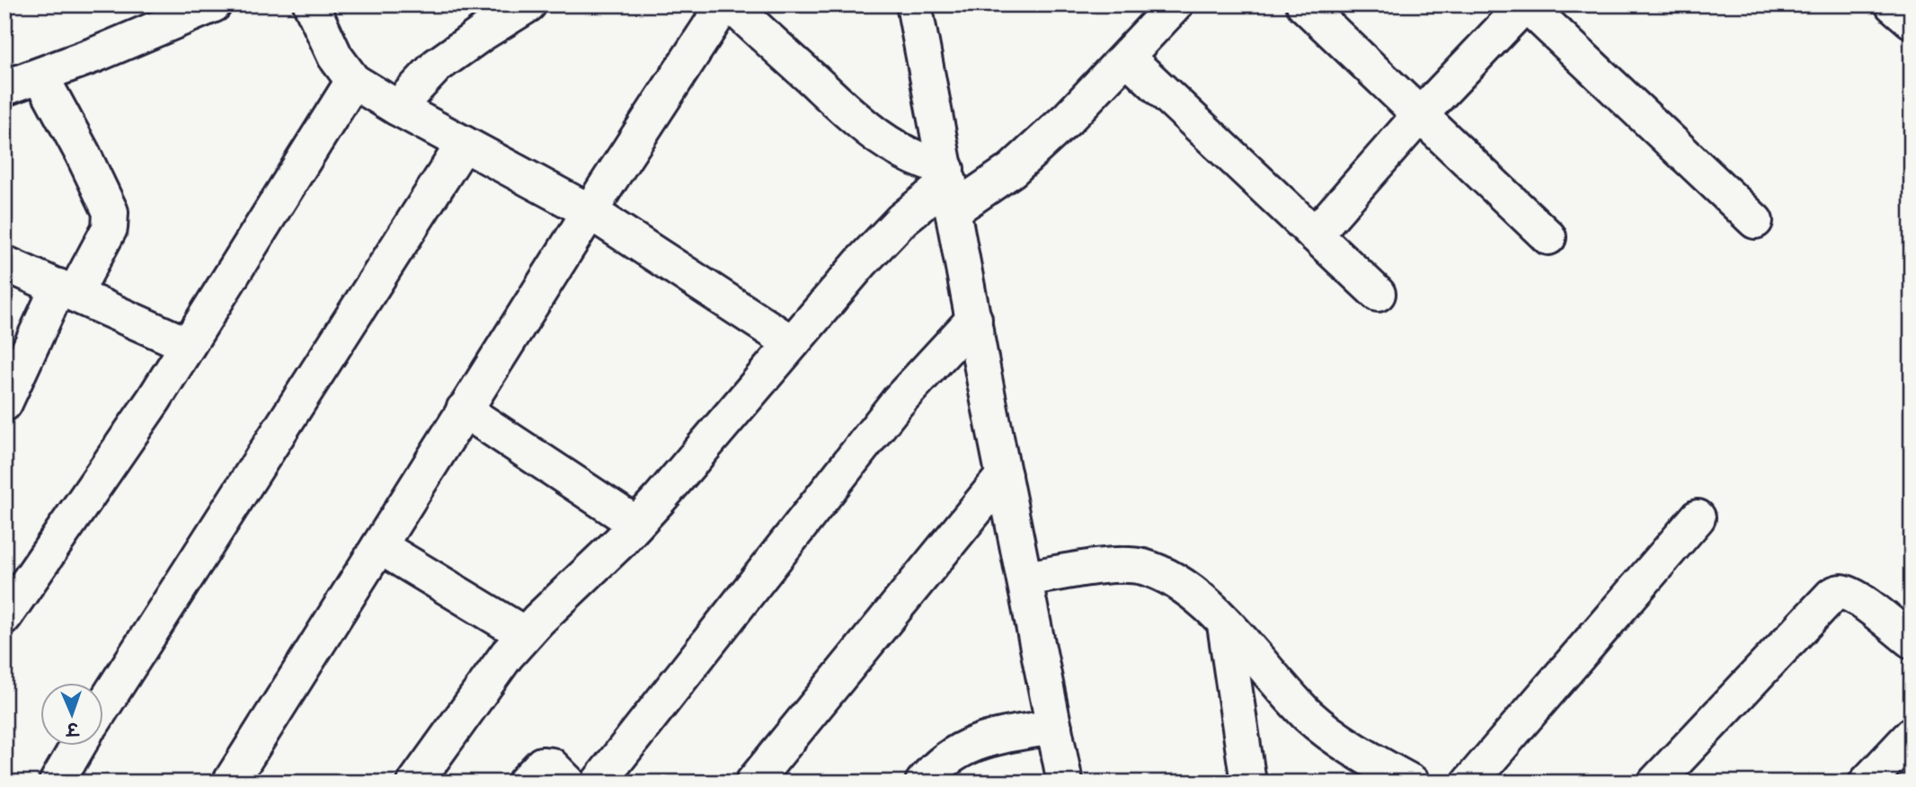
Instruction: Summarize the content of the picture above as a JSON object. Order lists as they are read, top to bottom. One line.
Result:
{"north":"bottom"}
